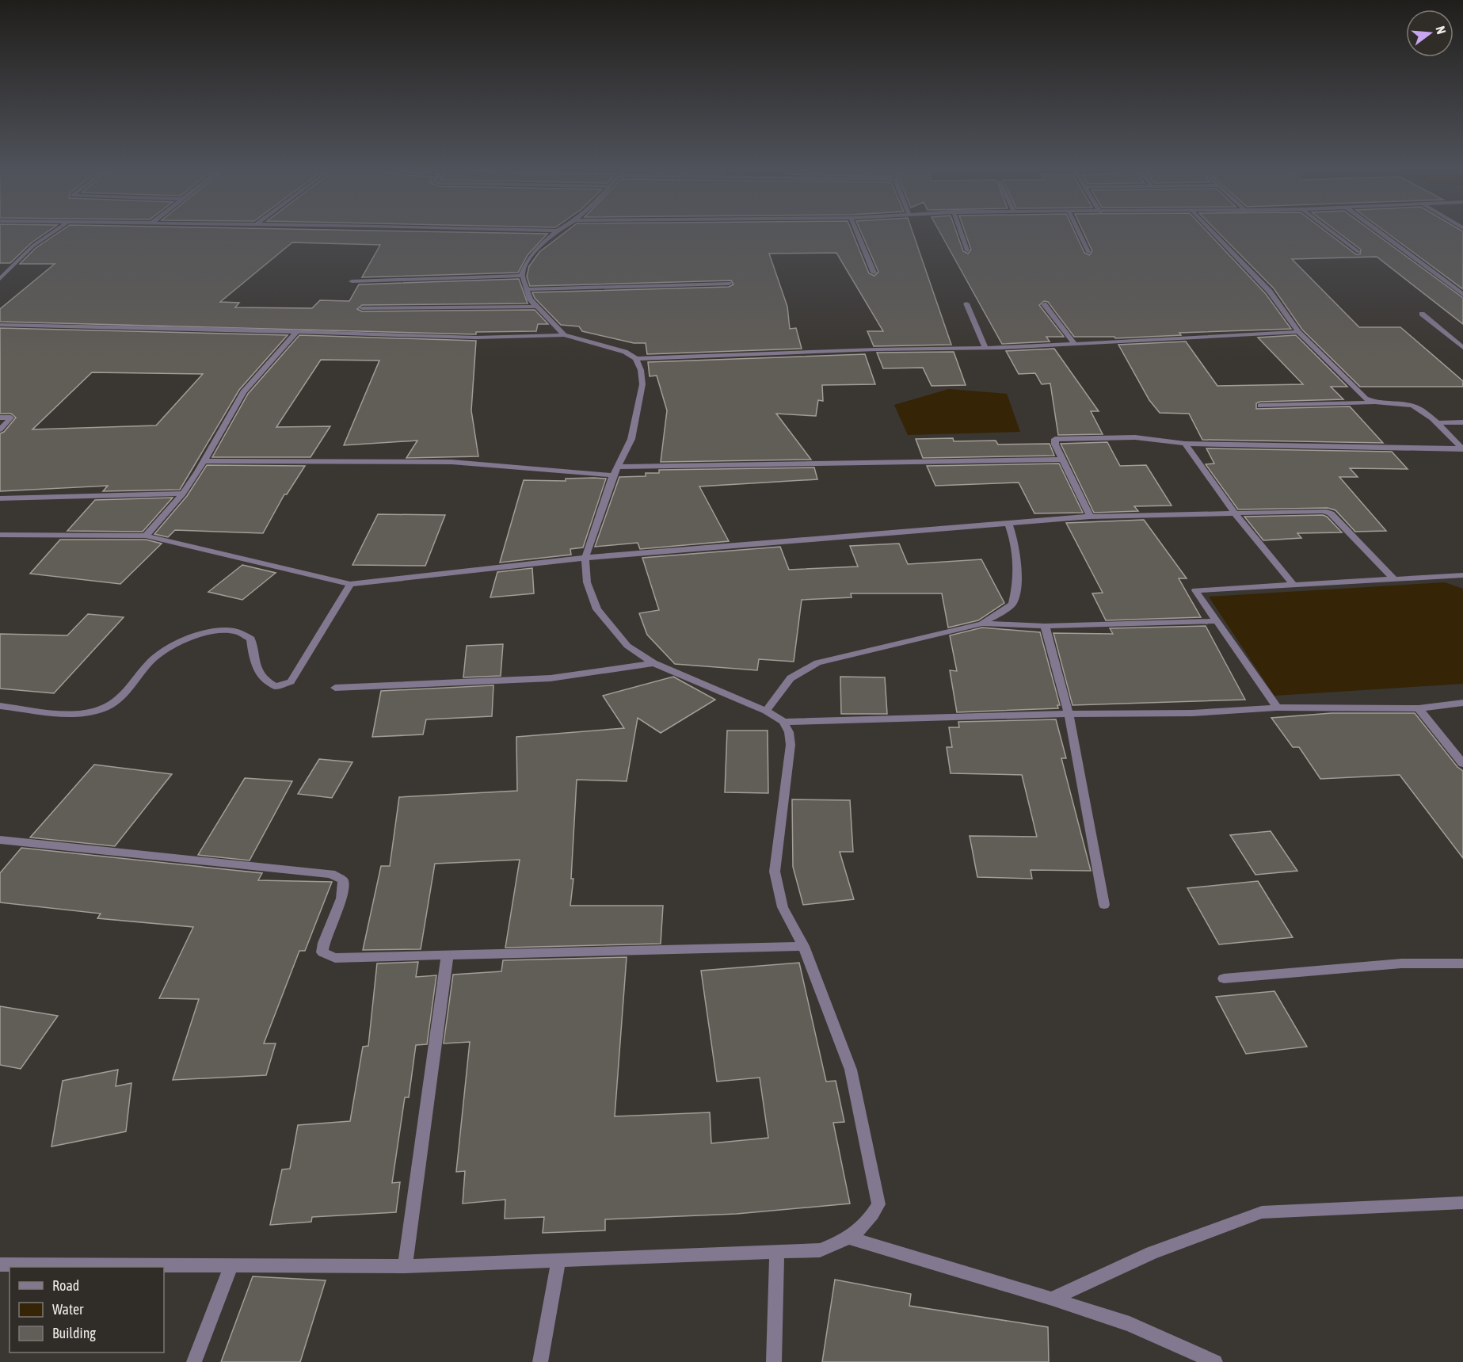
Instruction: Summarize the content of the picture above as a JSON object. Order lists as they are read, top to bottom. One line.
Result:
{"legend":["Road","Water","Building"],"north":"right"}
